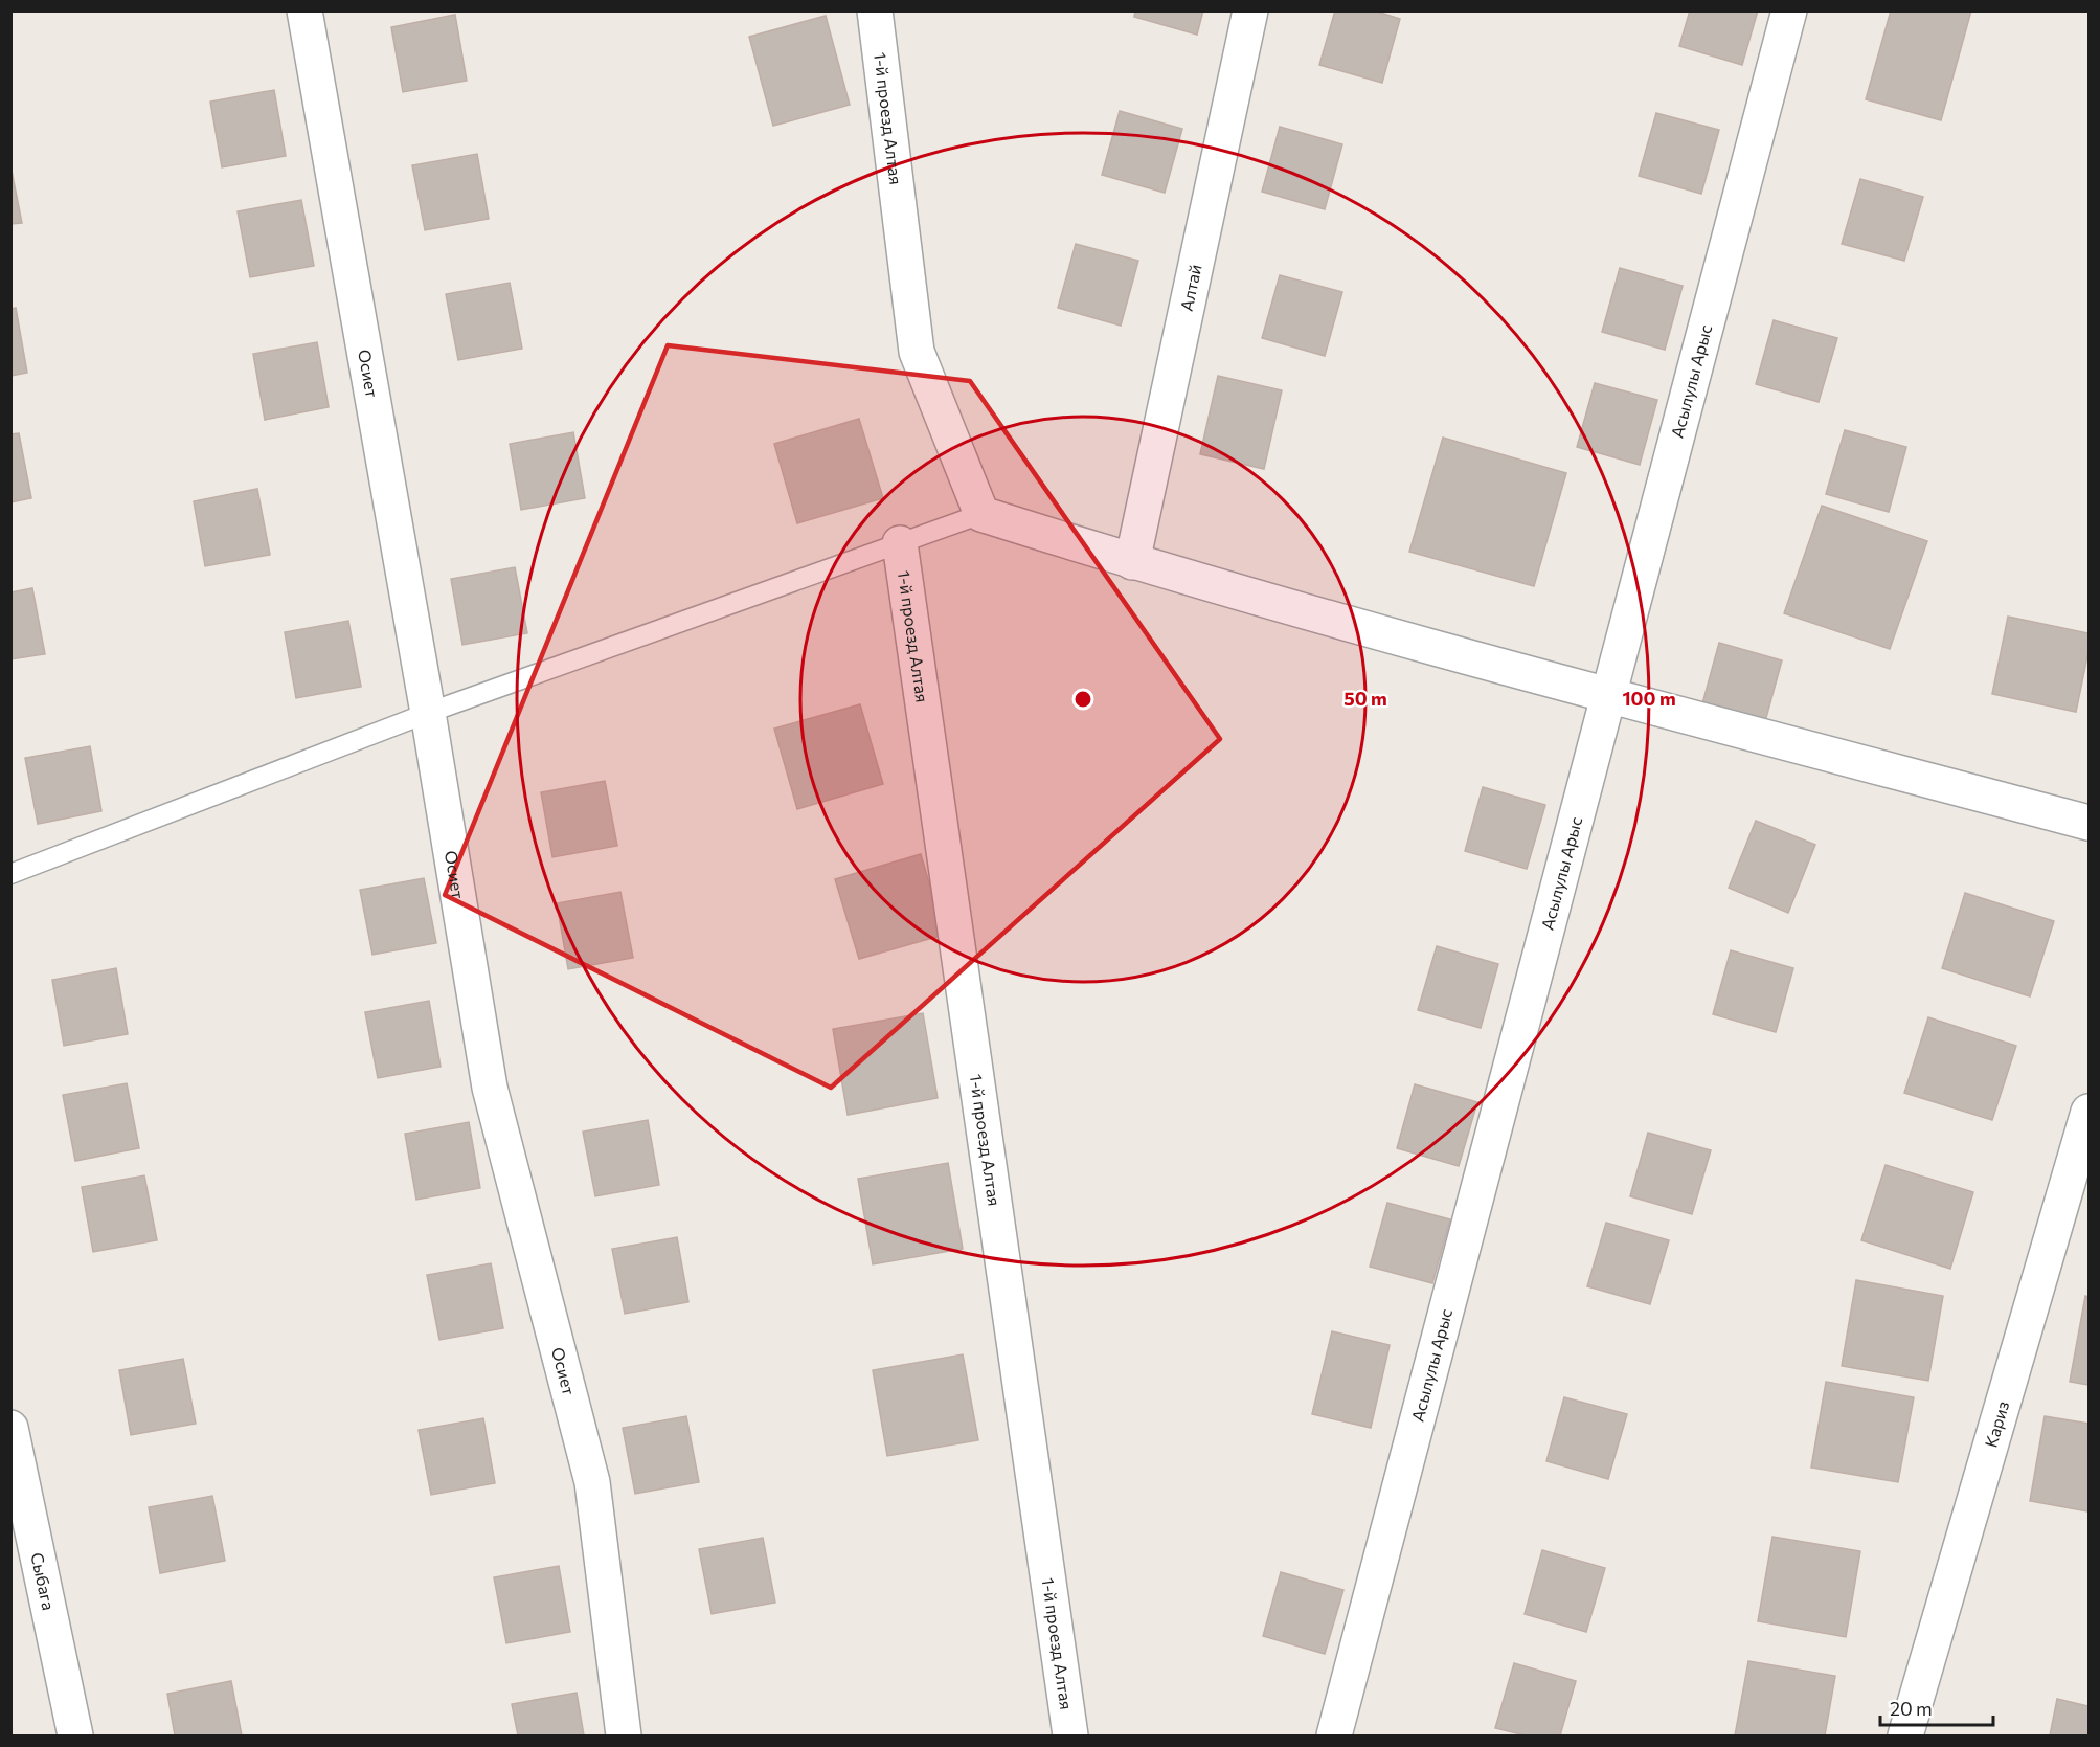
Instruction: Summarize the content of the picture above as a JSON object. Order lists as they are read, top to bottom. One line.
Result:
{"streets":{"street":["1-й проезд Алтая","Алтай","Осиет","Асылулы Арыс","Кариз","Сыбага"]},"scale_bar":"20 m","rings":["50 m","100 m"]}
